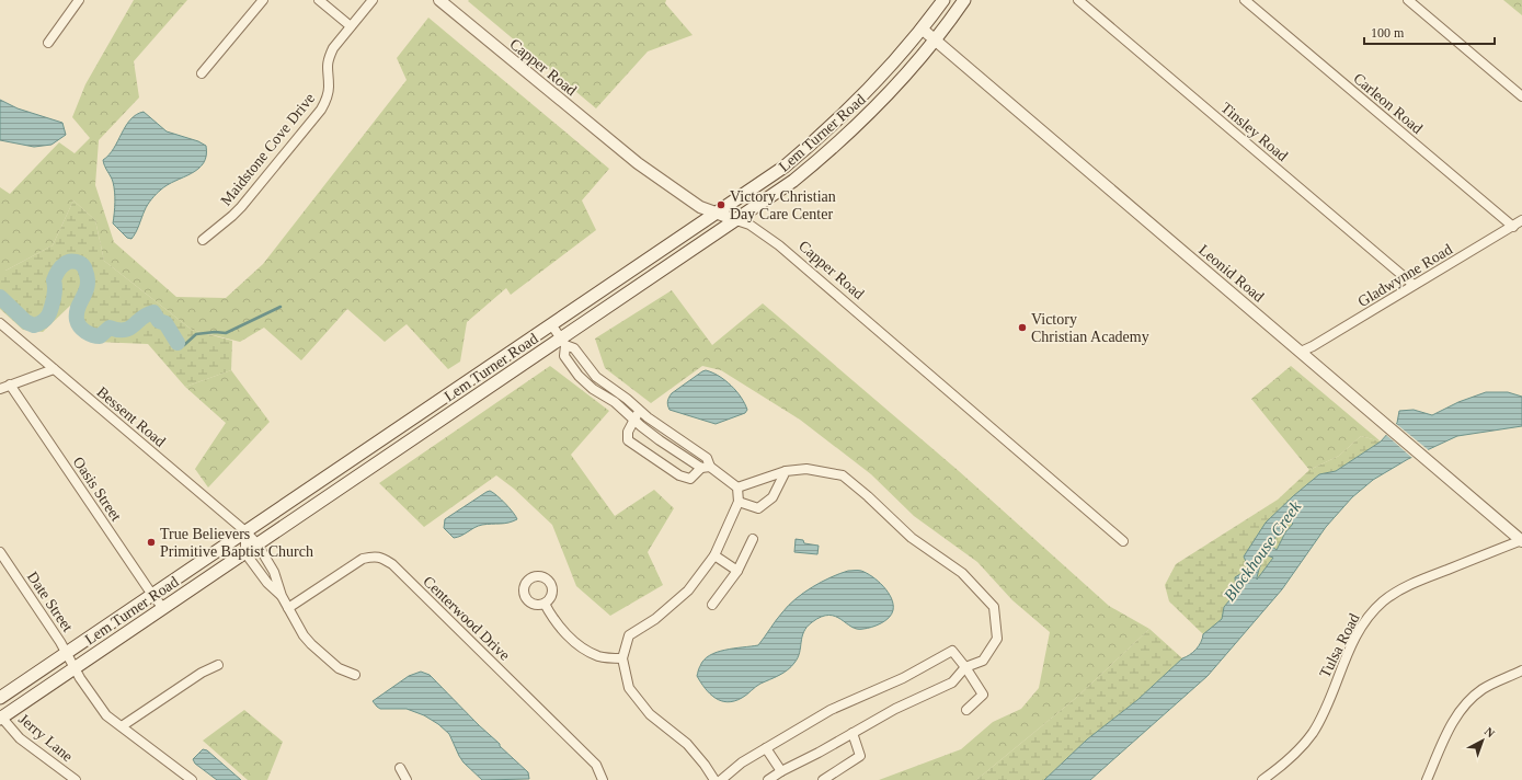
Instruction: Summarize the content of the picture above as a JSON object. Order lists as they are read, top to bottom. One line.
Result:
{"streets":{"main road":["Lem Turner Road"],"street":["Capper Road","Carleon Road","Tinsley Road","Maidstone Cove Drive","Leonid Road","Gladwynne Road","Bessent Road","Oasis Street","Date Street","Centerwood Drive","Tulsa Road","Jerry Lane"]},"crossings":[["Capper Road","Lem Turner Road"],["Carleon Road","Gladwynne Road"],["Tinsley Road","Gladwynne Road"],["Lem Turner Road","Leonid Road"],["Lem Turner Road","Bessent Road"],["Lem Turner Road","Oasis Street"],["Lem Turner Road","Date Street"],["Lem Turner Road","Jerry Lane"],["Leonid Road","Gladwynne Road"],["Leonid Road","Tulsa Road"],["Bessent Road","Centerwood Drive"]],"water":["Blockhouse Creek"],"places":["Victory Christian Day Care Center","Victory Christian Academy","True Believers Primitive Baptist Church"],"scale_bar":"100 m","north":"top right"}
